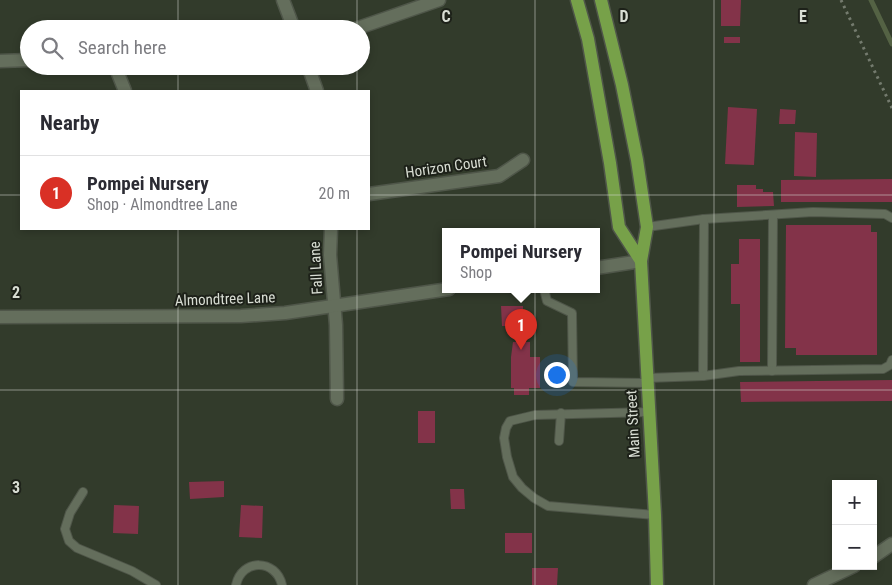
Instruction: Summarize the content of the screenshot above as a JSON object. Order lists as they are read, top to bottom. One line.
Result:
{"streets":{"main road":["Main Street"],"street":["Horizon Court","Fall Lane","Almondtree Lane"]},"crossings":[["Fall Lane","Almondtree Lane"]],"page":{"search":"Search here","heading":"Nearby","list":[{"mark":"1","name":"Pompei Nursery","note":"Shop · Almondtree Lane","value":"20 m"}],"popup":["Pompei Nursery","Shop"],"pins":"1","map_buttons":["+","−"]},"grid":{"columns":["C","D","E"],"rows":["2","3"]}}
